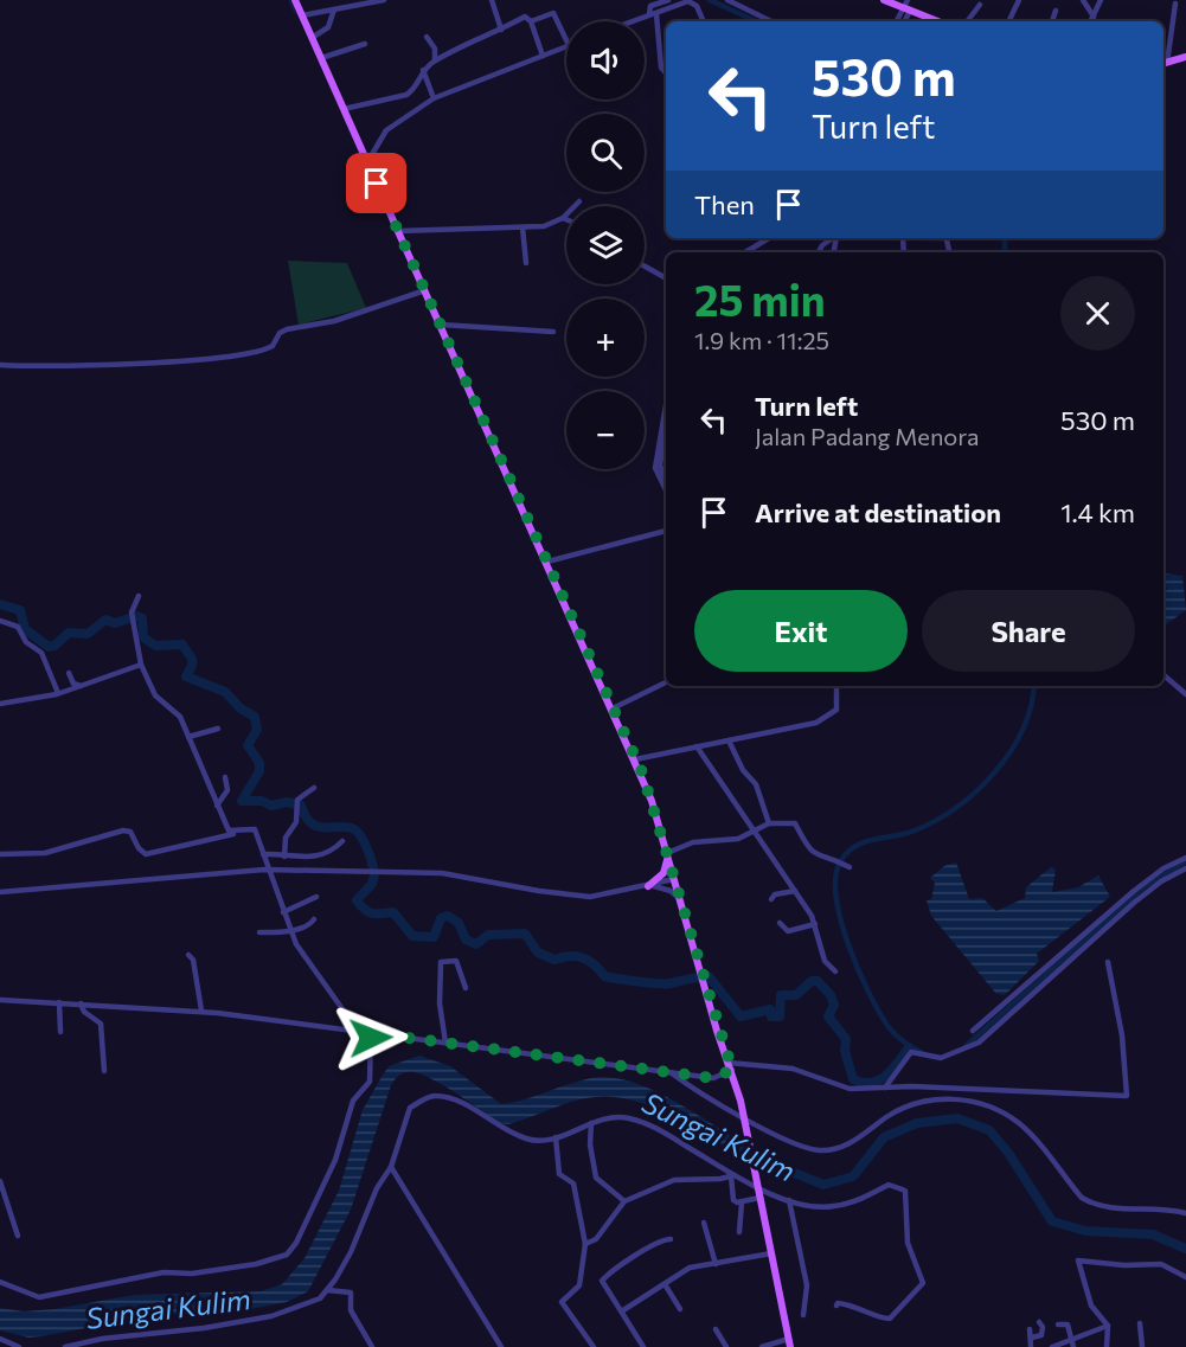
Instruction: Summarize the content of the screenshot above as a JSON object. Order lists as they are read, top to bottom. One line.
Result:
{"water":["Sungai Kulim"],"page":{"map_buttons":["+","−"],"turn":["530 m","Turn left"],"then":"Then","heading":["25 min","1.9 km · 11:25"],"list":[{"name":"Turn left","note":"Jalan Padang Menora","value":"530 m"},{"name":"Arrive at destination","value":"1.4 km"}],"buttons":["Exit","Share"]}}
